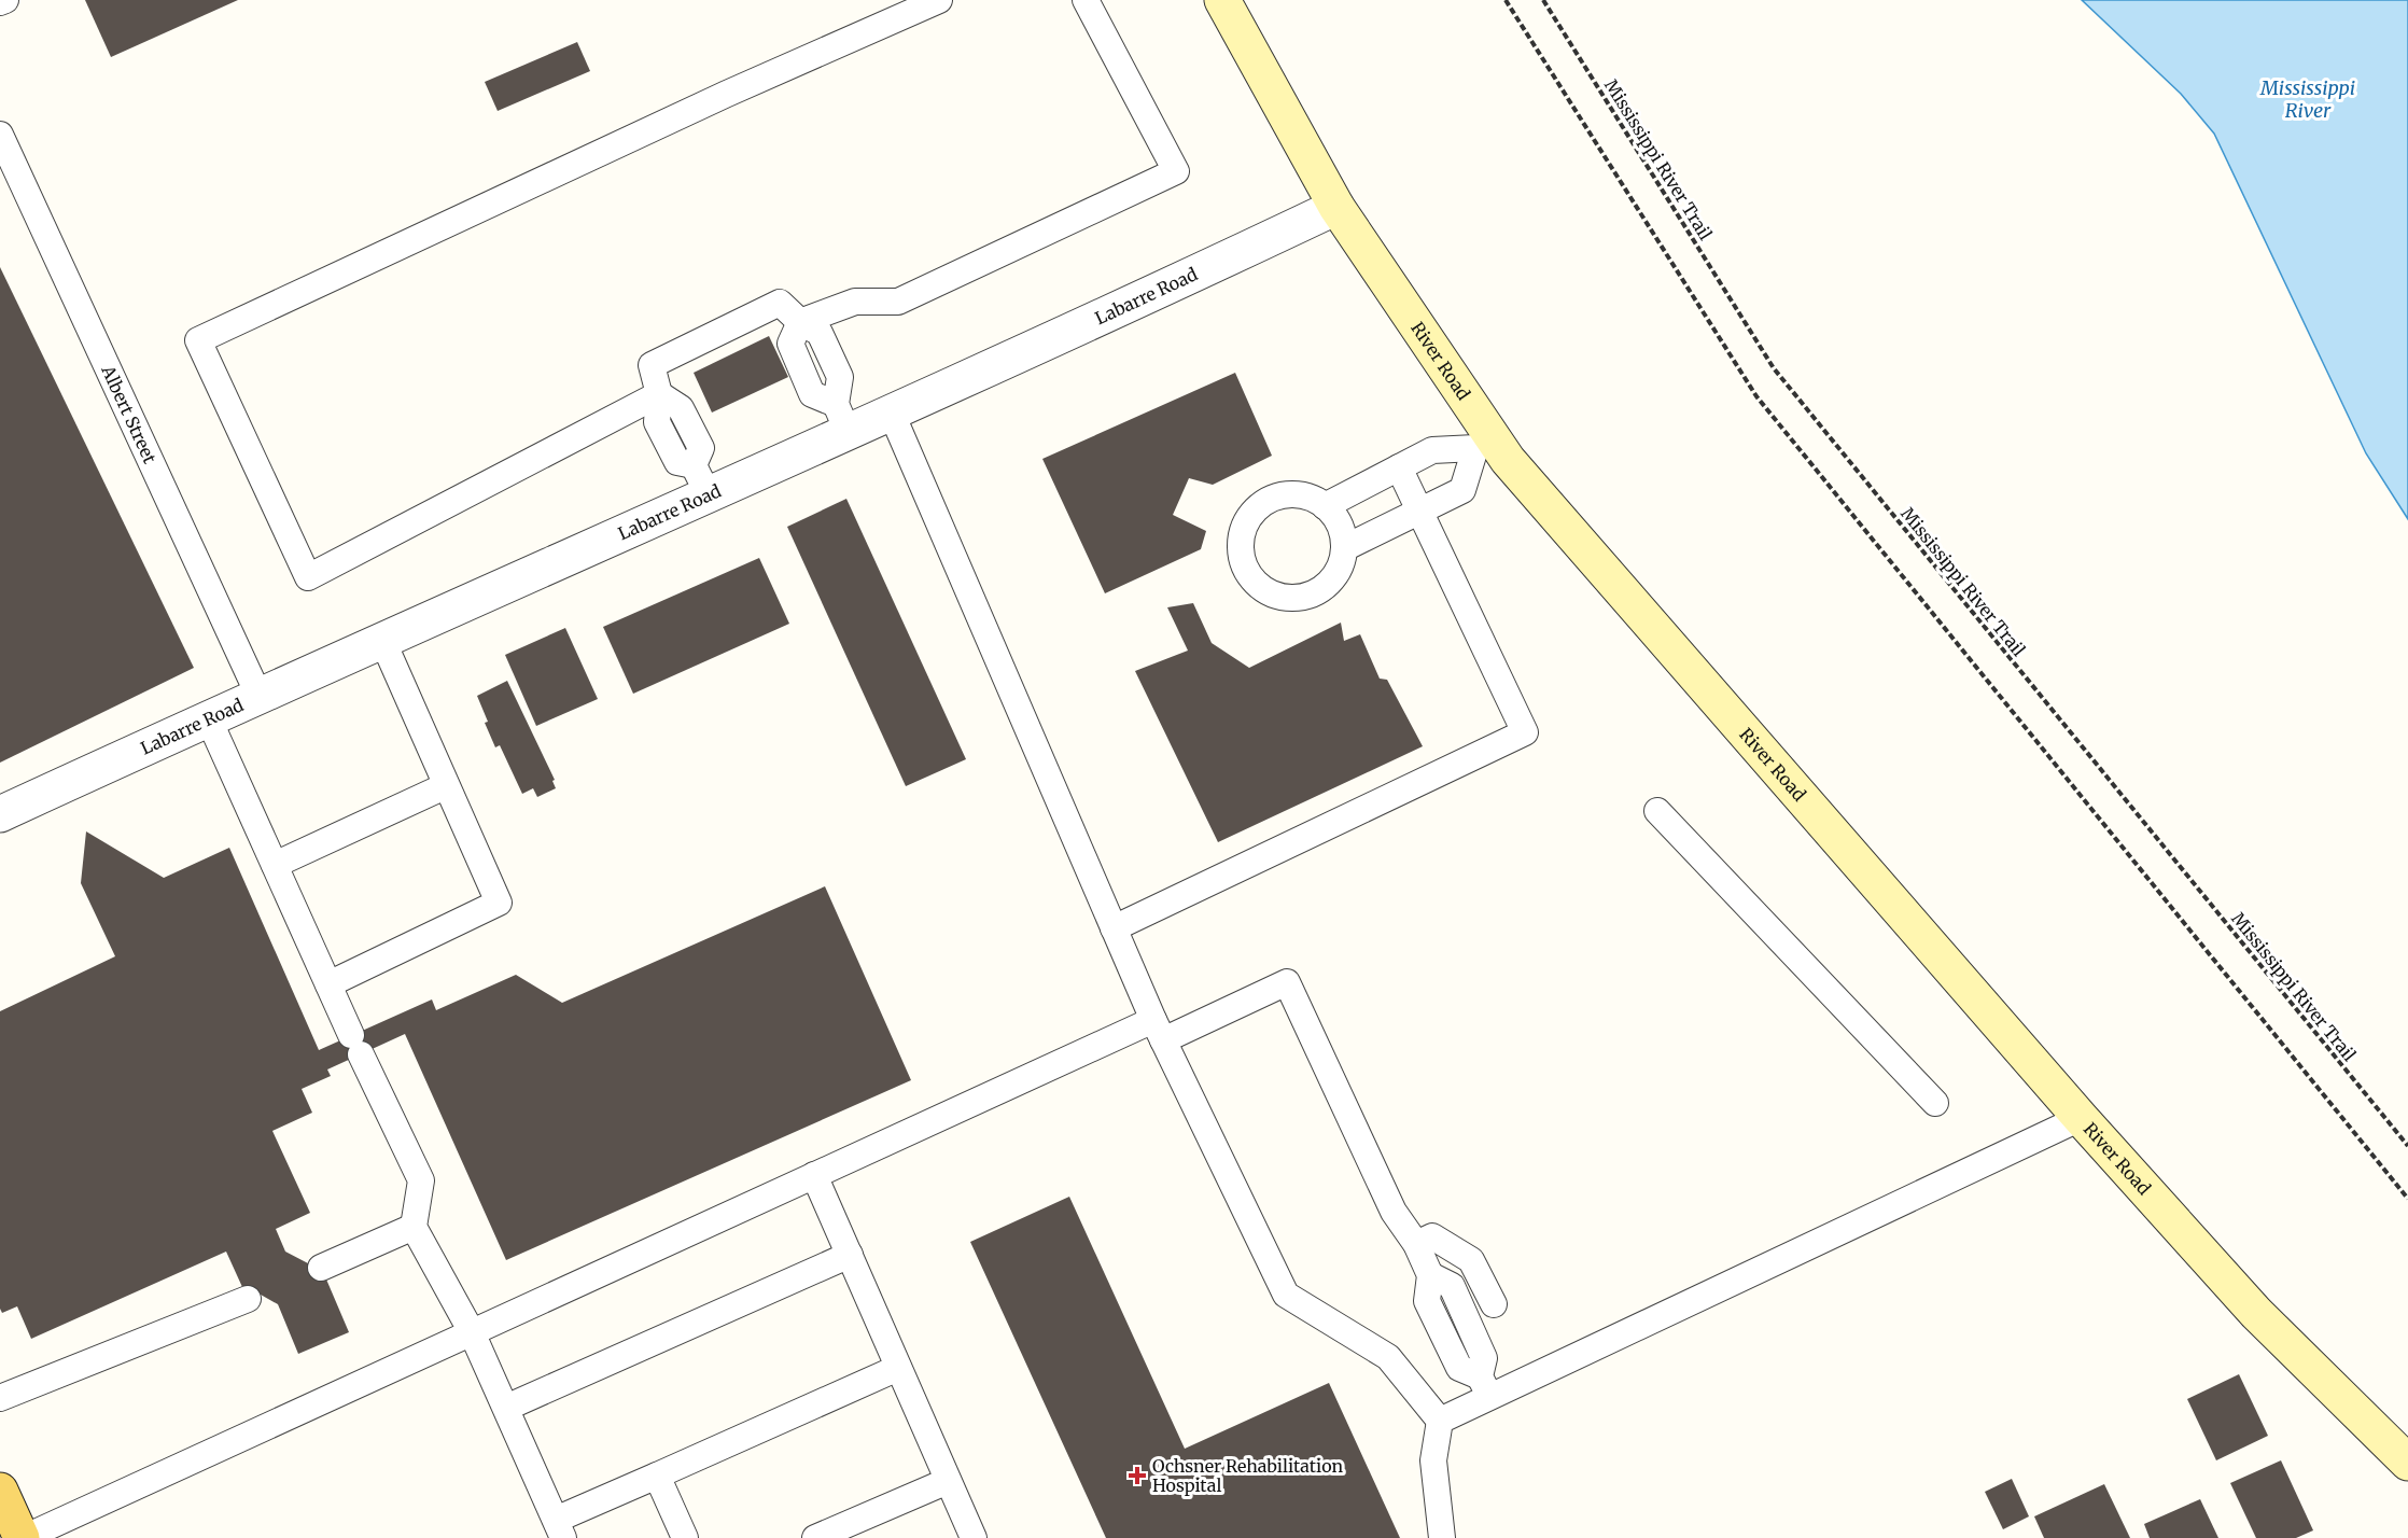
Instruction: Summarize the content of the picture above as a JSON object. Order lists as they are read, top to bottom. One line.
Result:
{"streets":{"main road":["River Road"],"street":["Labarre Road"],"lane":["Albert Street"],"path":["Mississippi River Trail"]},"crossings":[["Labarre Road","River Road"],["Labarre Road","Albert Street"]],"water":["Mississippi River"],"places":{"health":["Ochsner Rehabilitation Hospital"]}}
